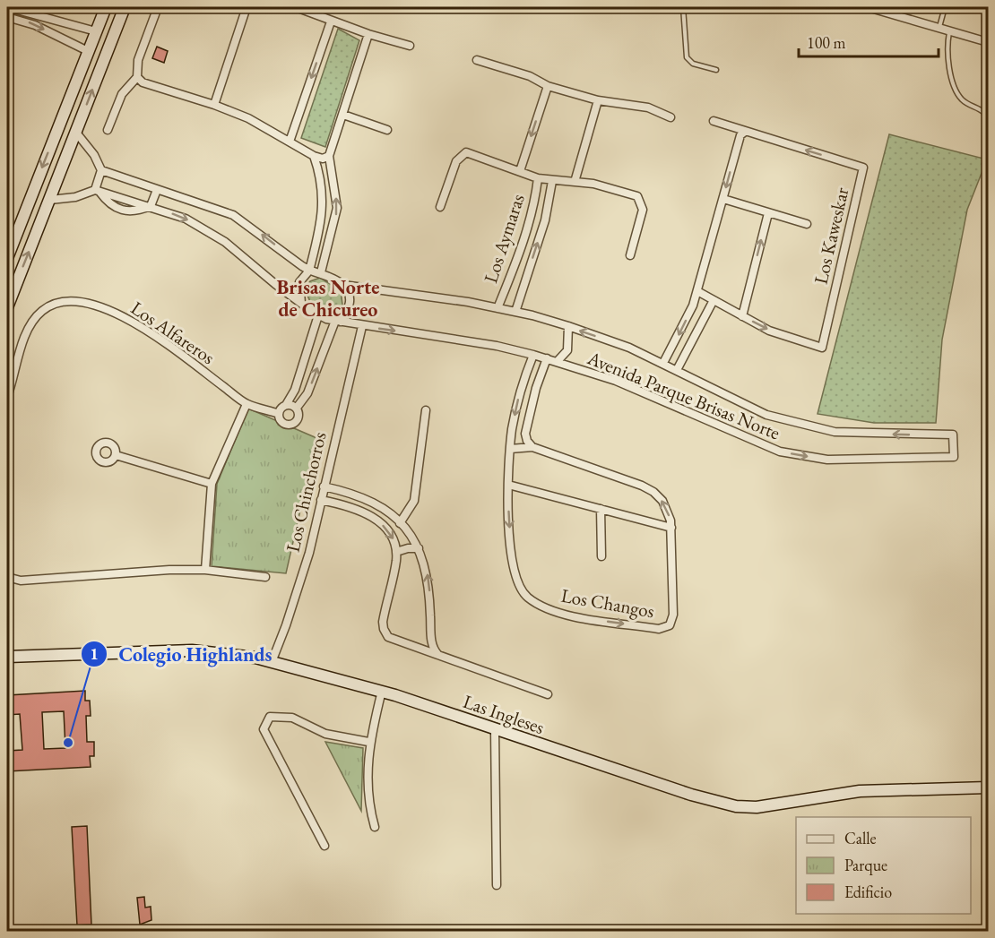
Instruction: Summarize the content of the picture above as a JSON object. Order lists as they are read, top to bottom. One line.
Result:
{"streets":{"street":["Los Kaweskar","Los Aymaras","Los Alfareros","Avenida Parque Brisas Norte","Los Chinchorros","Los Changos","Las Ingleses"]},"crossings":[["Los Aymaras","Avenida Parque Brisas Norte"],["Avenida Parque Brisas Norte","Los Chinchorros"],["Avenida Parque Brisas Norte","Los Changos"],["Los Chinchorros","Las Ingleses"]],"districts":["Brisas Norte de Chicureo"],"places":["Colegio Highlands"],"legend":["Calle","Parque","Edificio"],"scale_bar":"100 m"}
